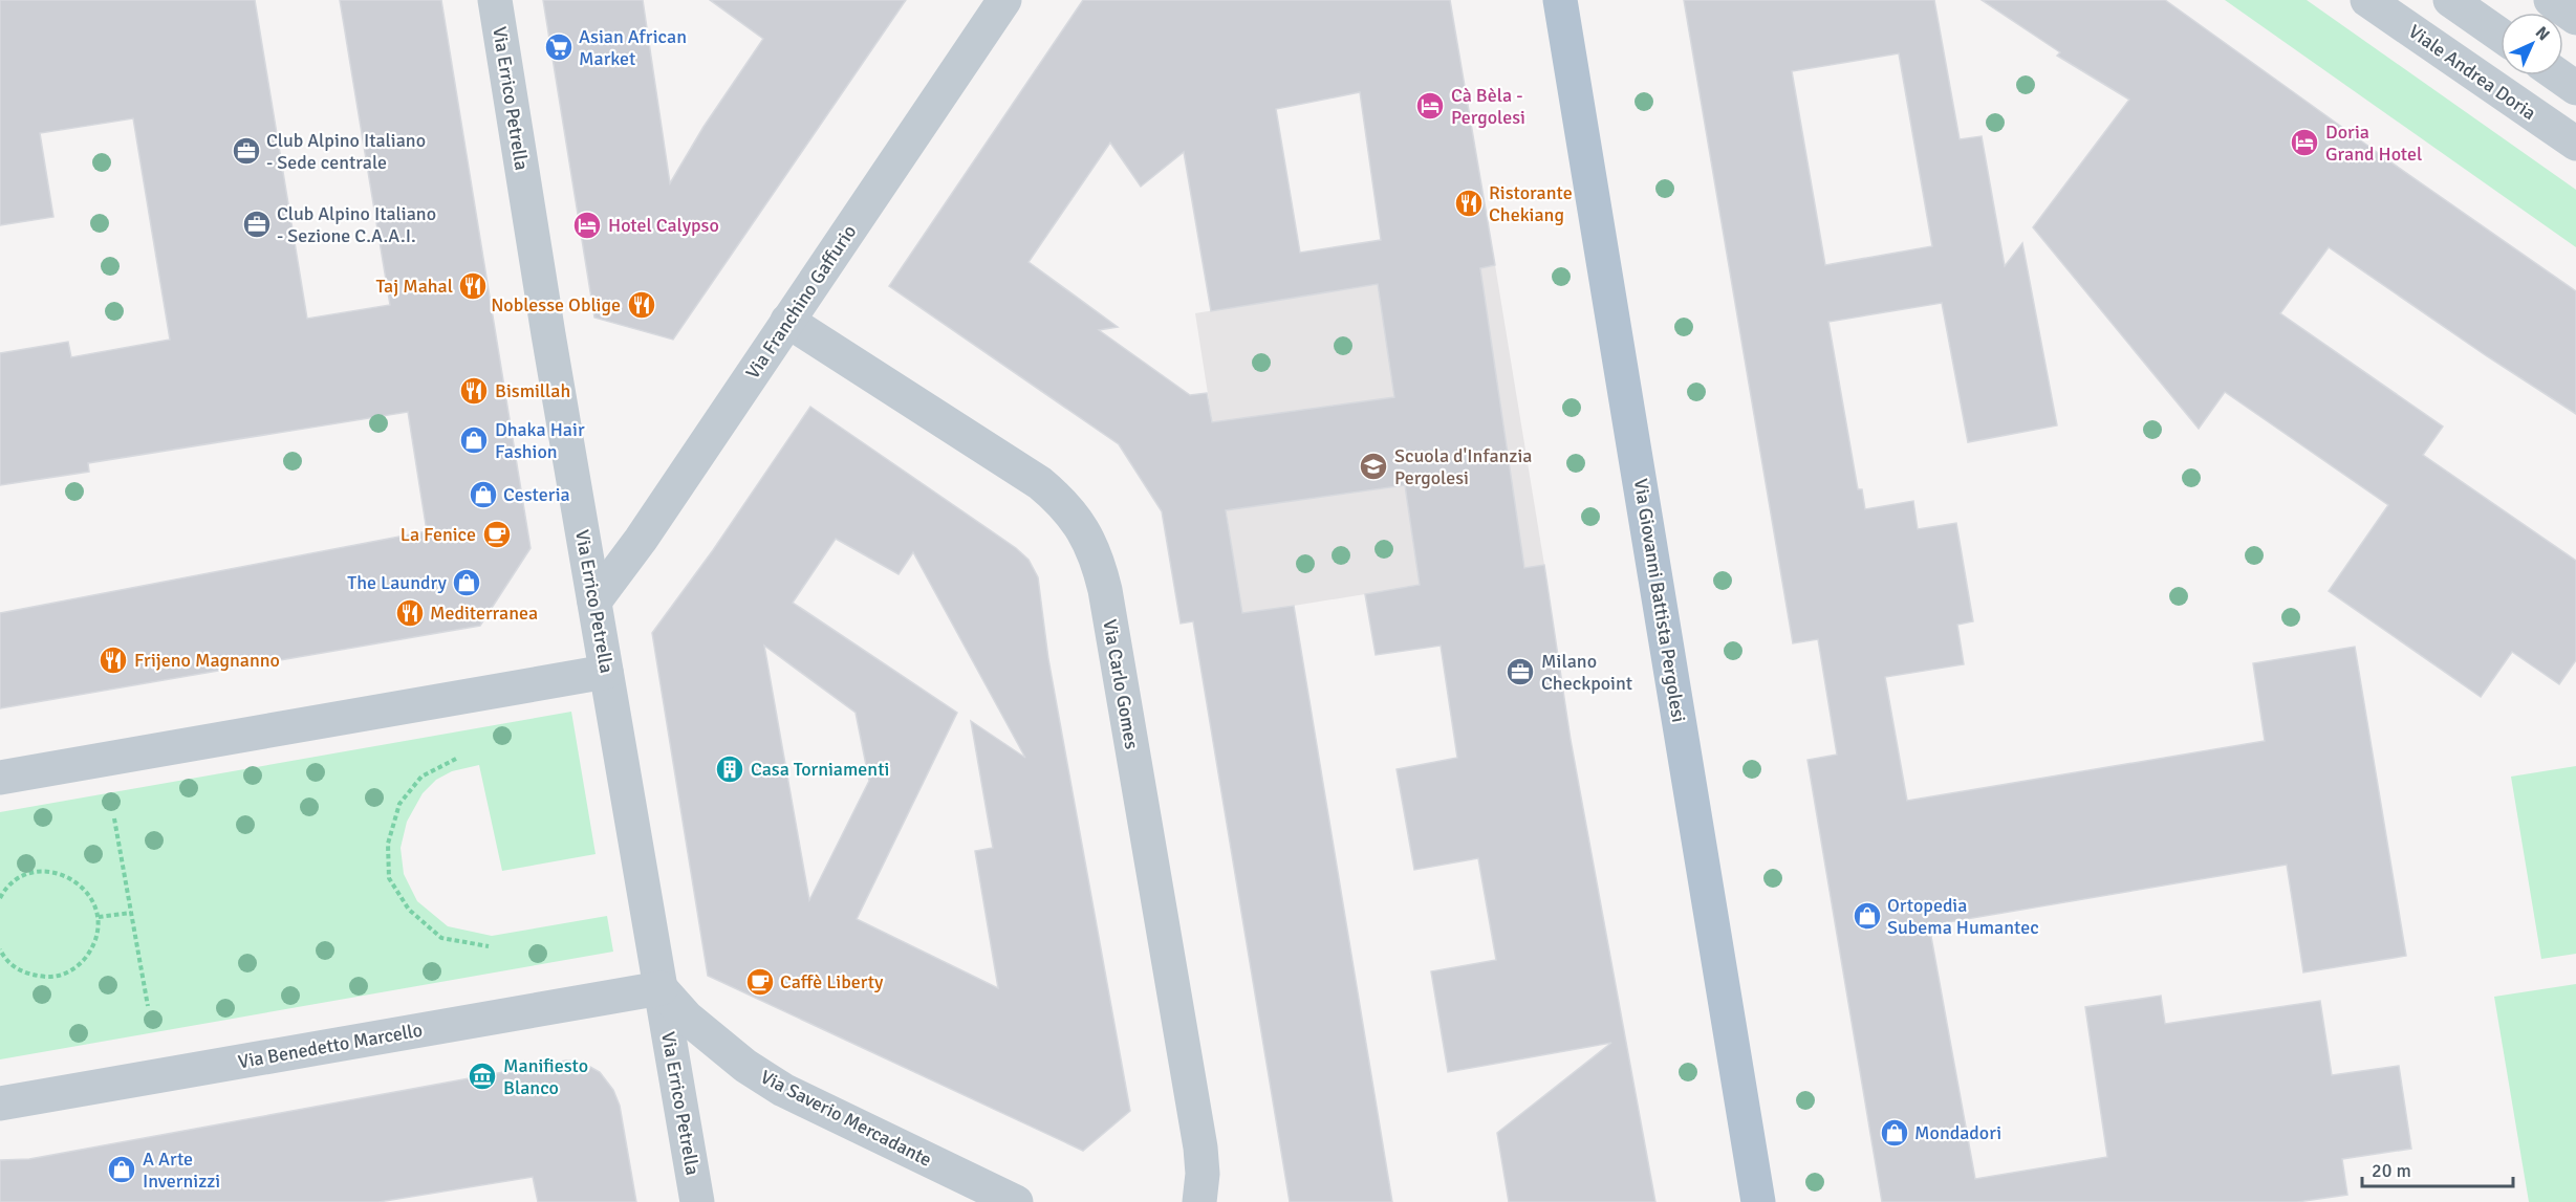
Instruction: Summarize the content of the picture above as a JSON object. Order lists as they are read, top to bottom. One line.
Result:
{"streets":{"main road":["Via Giovanni Battista Pergolesi"],"street":["Viale Andrea Doria","Via Errico Petrella","Via Franchino Gaffurio","Via Carlo Gomes","Via Benedetto Marcello","Via Saverio Mercadante"]},"crossings":[["Via Errico Petrella","Via Franchino Gaffurio"],["Via Errico Petrella","Via Benedetto Marcello"],["Via Errico Petrella","Via Saverio Mercadante"],["Via Franchino Gaffurio","Via Carlo Gomes"],["Via Benedetto Marcello","Via Saverio Mercadante"]],"places":{"supermarket":["Asian African Market"],"hotel":["Cà Bèla - Pergolesi","Doria Grand Hotel","Hotel Calypso"],"office":["Club Alpino Italiano - Sede centrale","Club Alpino Italiano - Sezione C.A.A.I.","Milano Checkpoint"],"restaurant":["Ristorante Chekiang","Taj Mahal","Noblesse Oblige","Bismillah","Mediterranea","Frijeno Magnanno"],"shop":["Dhaka Hair Fashion","Cesteria","The Laundry","Ortopedia Subema Humantec","Mondadori","A Arte Invernizzi"],"school or university":["Scuola d'Infanzia Pergolesi"],"cafe":["La Fenice","Caffè Liberty"],"building":["Casa Torniamenti"],"museum":["Manifiesto Blanco"]},"scale_bar":"20 m","north":"top right"}
